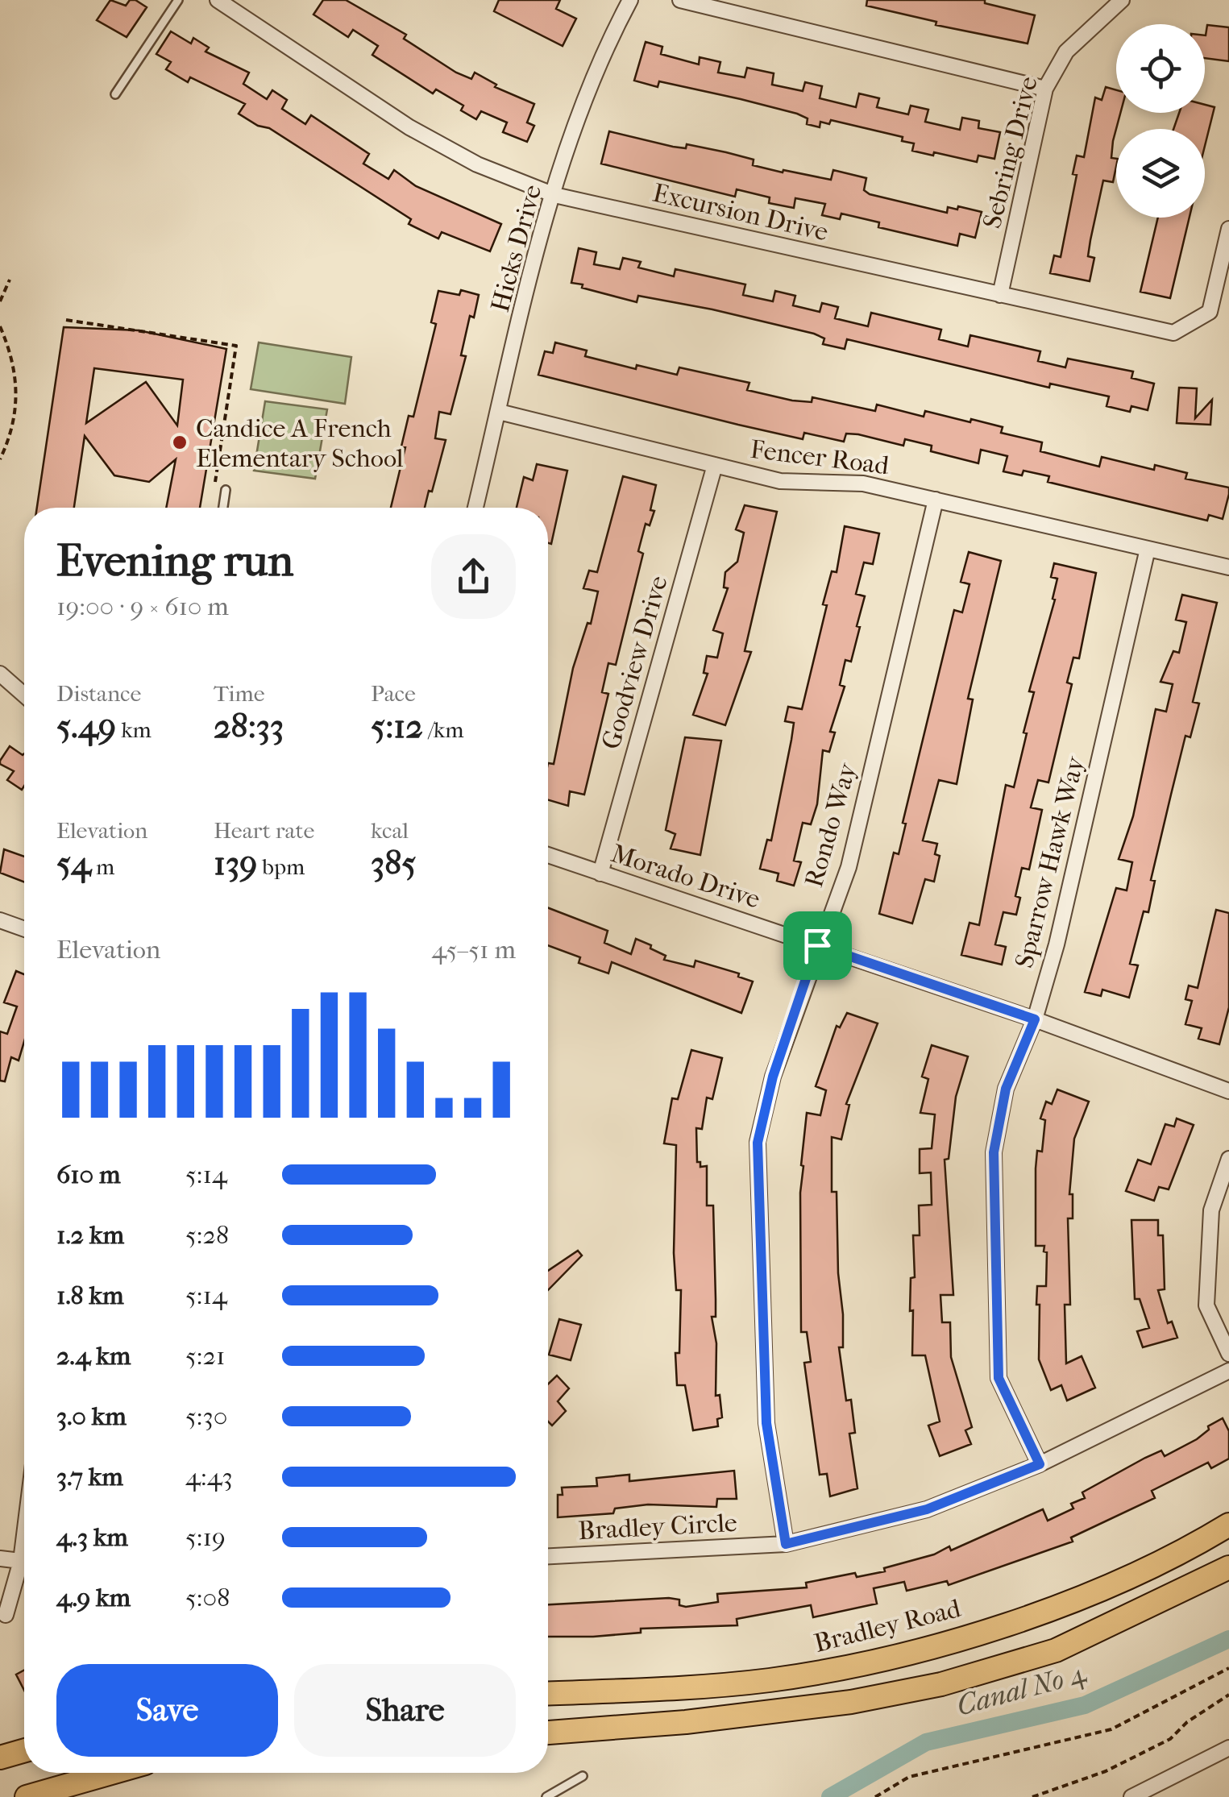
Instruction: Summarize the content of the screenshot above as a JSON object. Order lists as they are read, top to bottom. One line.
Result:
{"streets":{"main road":["Bradley Road"],"street":["Sebring Drive","Excursion Drive","Hicks Drive","Fencer Road","Goodview Drive","Rondo Way","Sparrow Hawk Way","Morado Drive","Bradley Circle"]},"crossings":[["Sebring Drive","Excursion Drive"],["Excursion Drive","Hicks Drive"],["Hicks Drive","Fencer Road"],["Fencer Road","Goodview Drive"],["Fencer Road","Rondo Way"],["Fencer Road","Sparrow Hawk Way"],["Goodview Drive","Morado Drive"],["Rondo Way","Morado Drive"],["Rondo Way","Bradley Circle"],["Sparrow Hawk Way","Morado Drive"],["Sparrow Hawk Way","Bradley Circle"]],"water":["Canal No 4"],"places":["Candice A French Elementary School"],"page":{"heading":["Evening run","19:00 · 9 × 610 m"],"stats":[["Distance","5.49 km"],["Time","28:33"],["Pace","5:12 /km"],["Elevation","54 m"],["Heart rate","139 bpm"],["kcal","385"]],"chart":["Elevation","45–51 m"],"list":[{"name":"610 m","note":"5:14"},{"name":"1.2 km","note":"5:28"},{"name":"1.8 km","note":"5:14"},{"name":"2.4 km","note":"5:21"},{"name":"3.0 km","note":"5:30"},{"name":"3.7 km","note":"4:43"},{"name":"4.3 km","note":"5:19"},{"name":"4.9 km","note":"5:08"}],"buttons":["Save","Share"]}}
